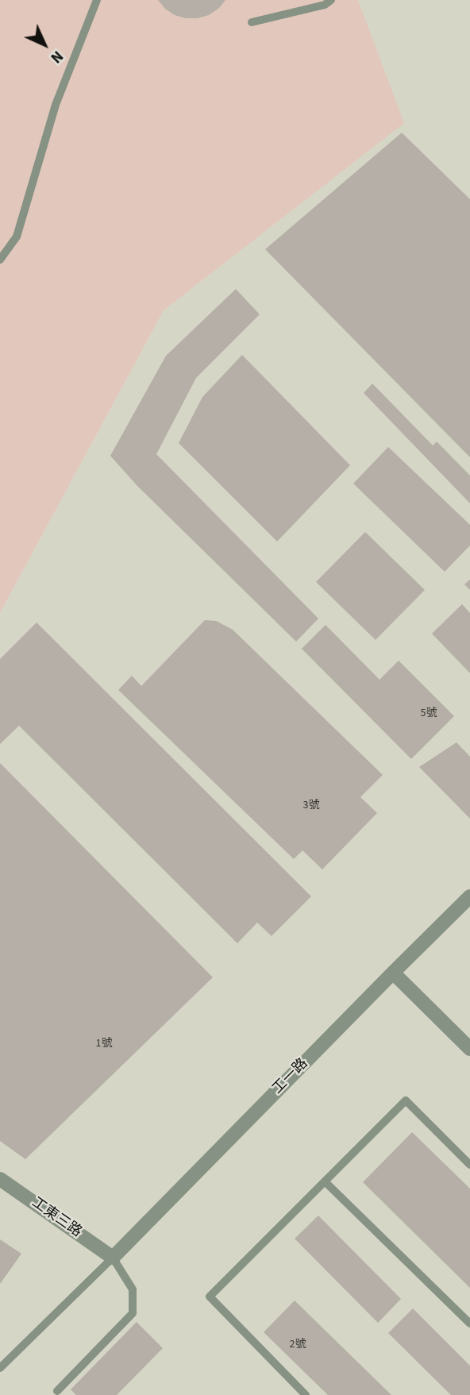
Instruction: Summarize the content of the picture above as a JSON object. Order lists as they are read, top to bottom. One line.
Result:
{"streets":{"street":["工一路","工東三路"]},"crossings":[["工一路","工東三路"]],"house_numbers":["5號","3號","1號","2號"],"north":"bottom right"}
